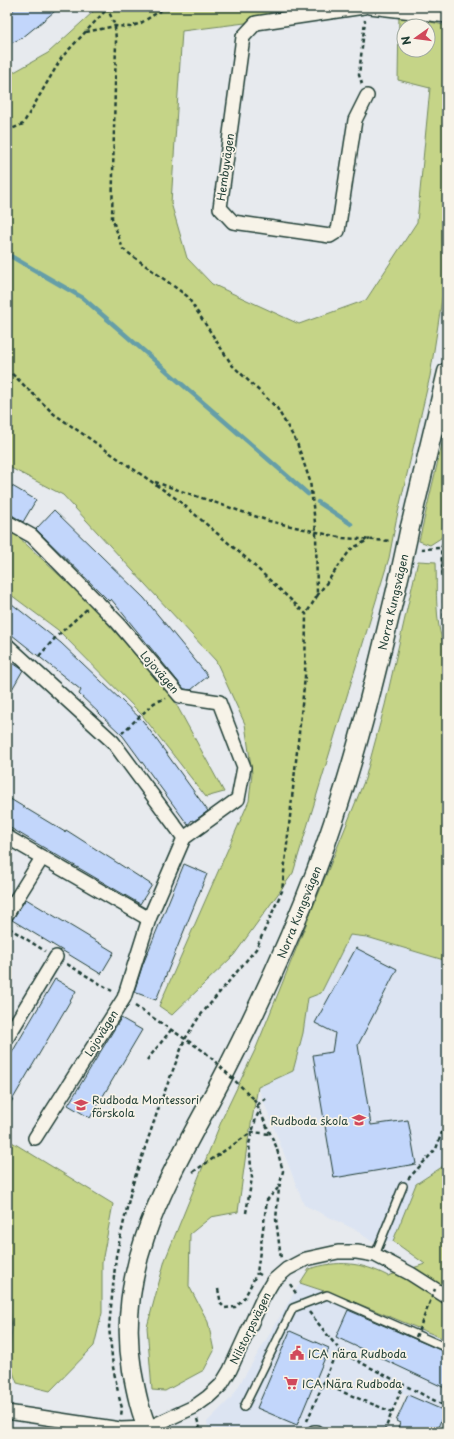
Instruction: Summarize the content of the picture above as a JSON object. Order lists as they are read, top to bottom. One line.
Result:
{"streets":{"main road":["Norra Kungsvägen"],"street":["Hembyvägen","Lojovägen","Nilstorpsvägen"]},"crossings":[["Norra Kungsvägen","Nilstorpsvägen"]],"places":{"school or university":["Rudboda Montessori förskola","Rudboda skola"],"public building":["ICA nära Rudboda"],"supermarket":["ICA Nära Rudboda"]},"north":"left"}
